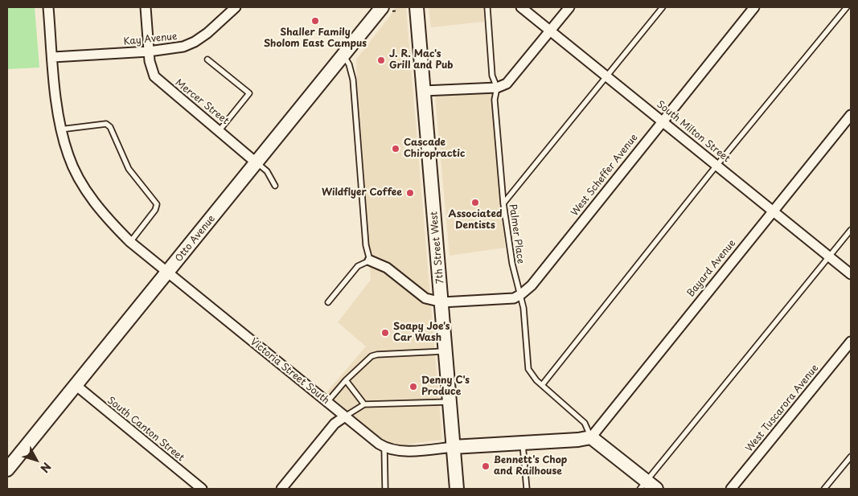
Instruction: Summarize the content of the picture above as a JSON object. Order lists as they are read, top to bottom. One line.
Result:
{"streets":{"street":["Kay Avenue","Mercer Street","South Milton Street","West Scheffer Avenue","Otto Avenue","7th Street West","Bayard Avenue","Victoria Street South","West Tuscarora Avenue","South Canton Street"],"lane":["Palmer Place"]},"crossings":[["Kay Avenue","Mercer Street"],["Kay Avenue","Victoria Street South"],["Mercer Street","Otto Avenue"],["South Milton Street","West Scheffer Avenue"],["South Milton Street","Bayard Avenue"],["West Scheffer Avenue","Palmer Place"],["Palmer Place","Bayard Avenue"],["Palmer Place","Victoria Street South"],["Otto Avenue","Victoria Street South"],["Otto Avenue","South Canton Street"],["7th Street West","Victoria Street South"],["Bayard Avenue","Victoria Street South"]],"places":["Shaller Family Sholom East Campus","J. R. Mac's Grill and Pub","Cascade Chiropractic","Wildflyer Coffee","Associated Dentists","Soapy Joe's Car Wash","Denny C's Produce","Bennett's Chop and Railhouse"],"north":"bottom right"}
